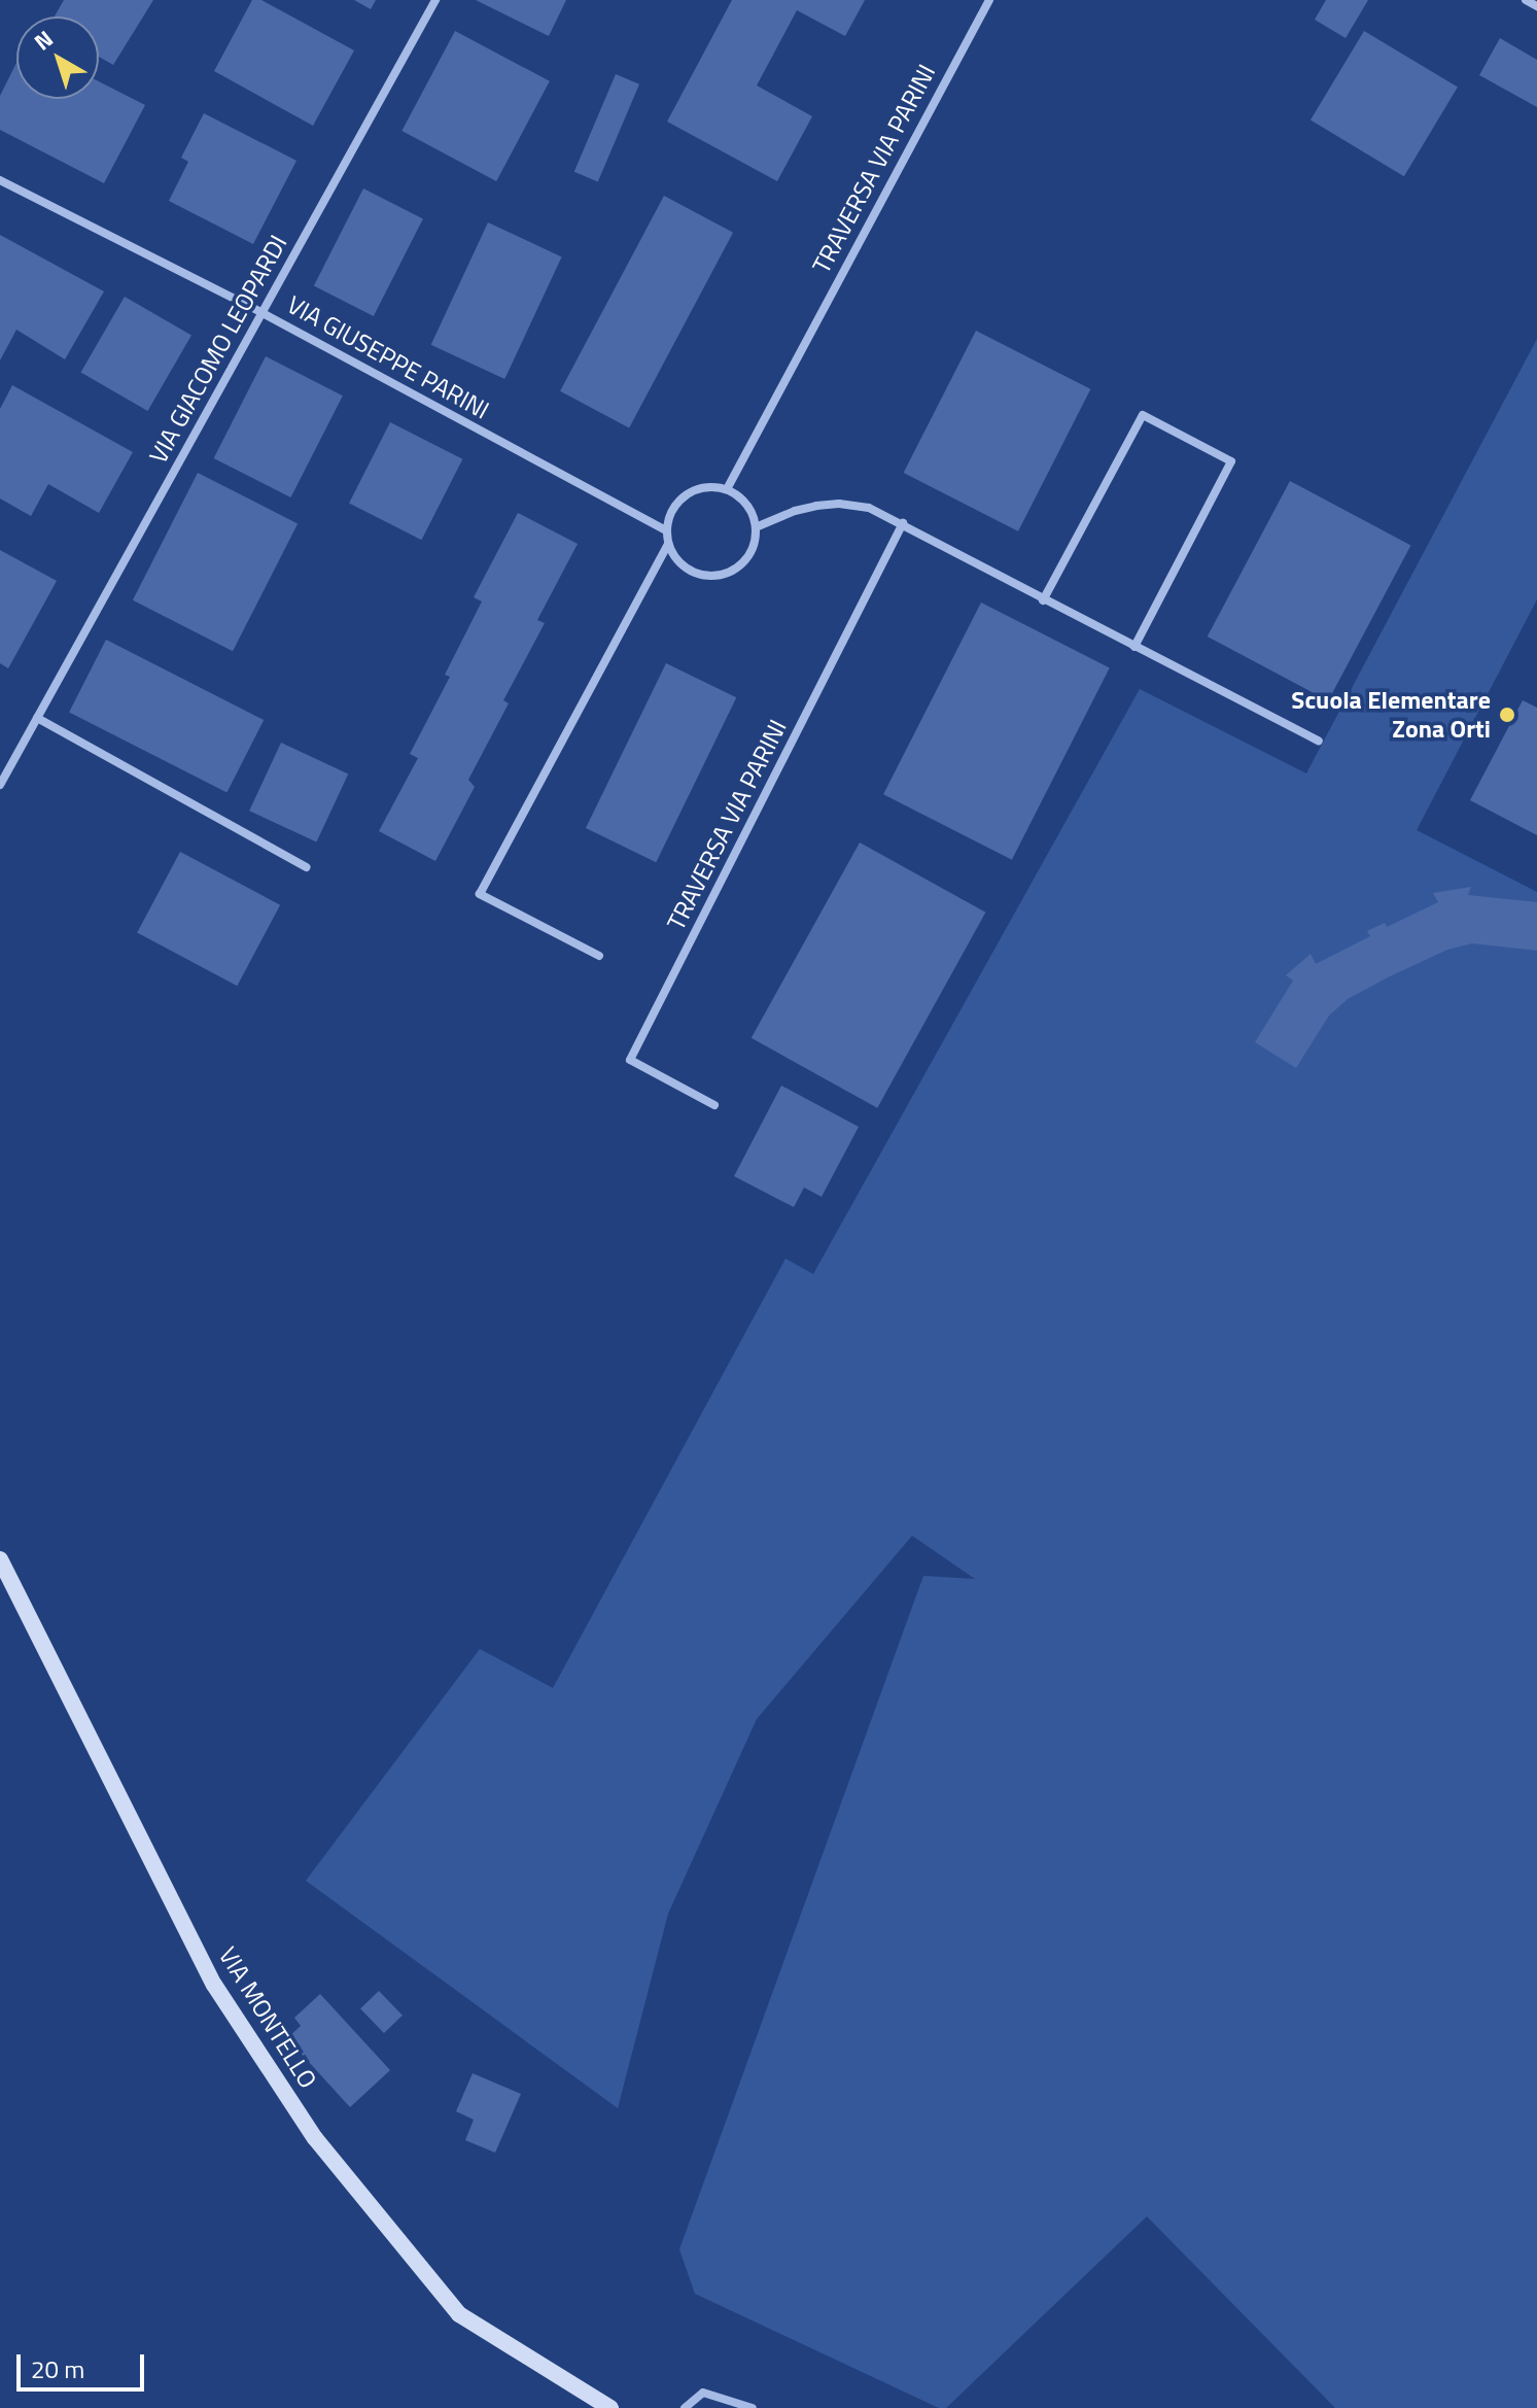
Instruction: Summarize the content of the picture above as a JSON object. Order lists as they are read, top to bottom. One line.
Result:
{"streets":{"main road":["VIA MONTELLO"],"street":["TRAVERSA VIA PARINI","VIA GIACOMO LEOPARDI","VIA GIUSEPPE PARINI"]},"crossings":[["TRAVERSA VIA PARINI","VIA GIUSEPPE PARINI"],["VIA GIACOMO LEOPARDI","VIA GIUSEPPE PARINI"]],"places":["Scuola Elementare Zona Orti"],"scale_bar":"20 m","north":"top left"}
